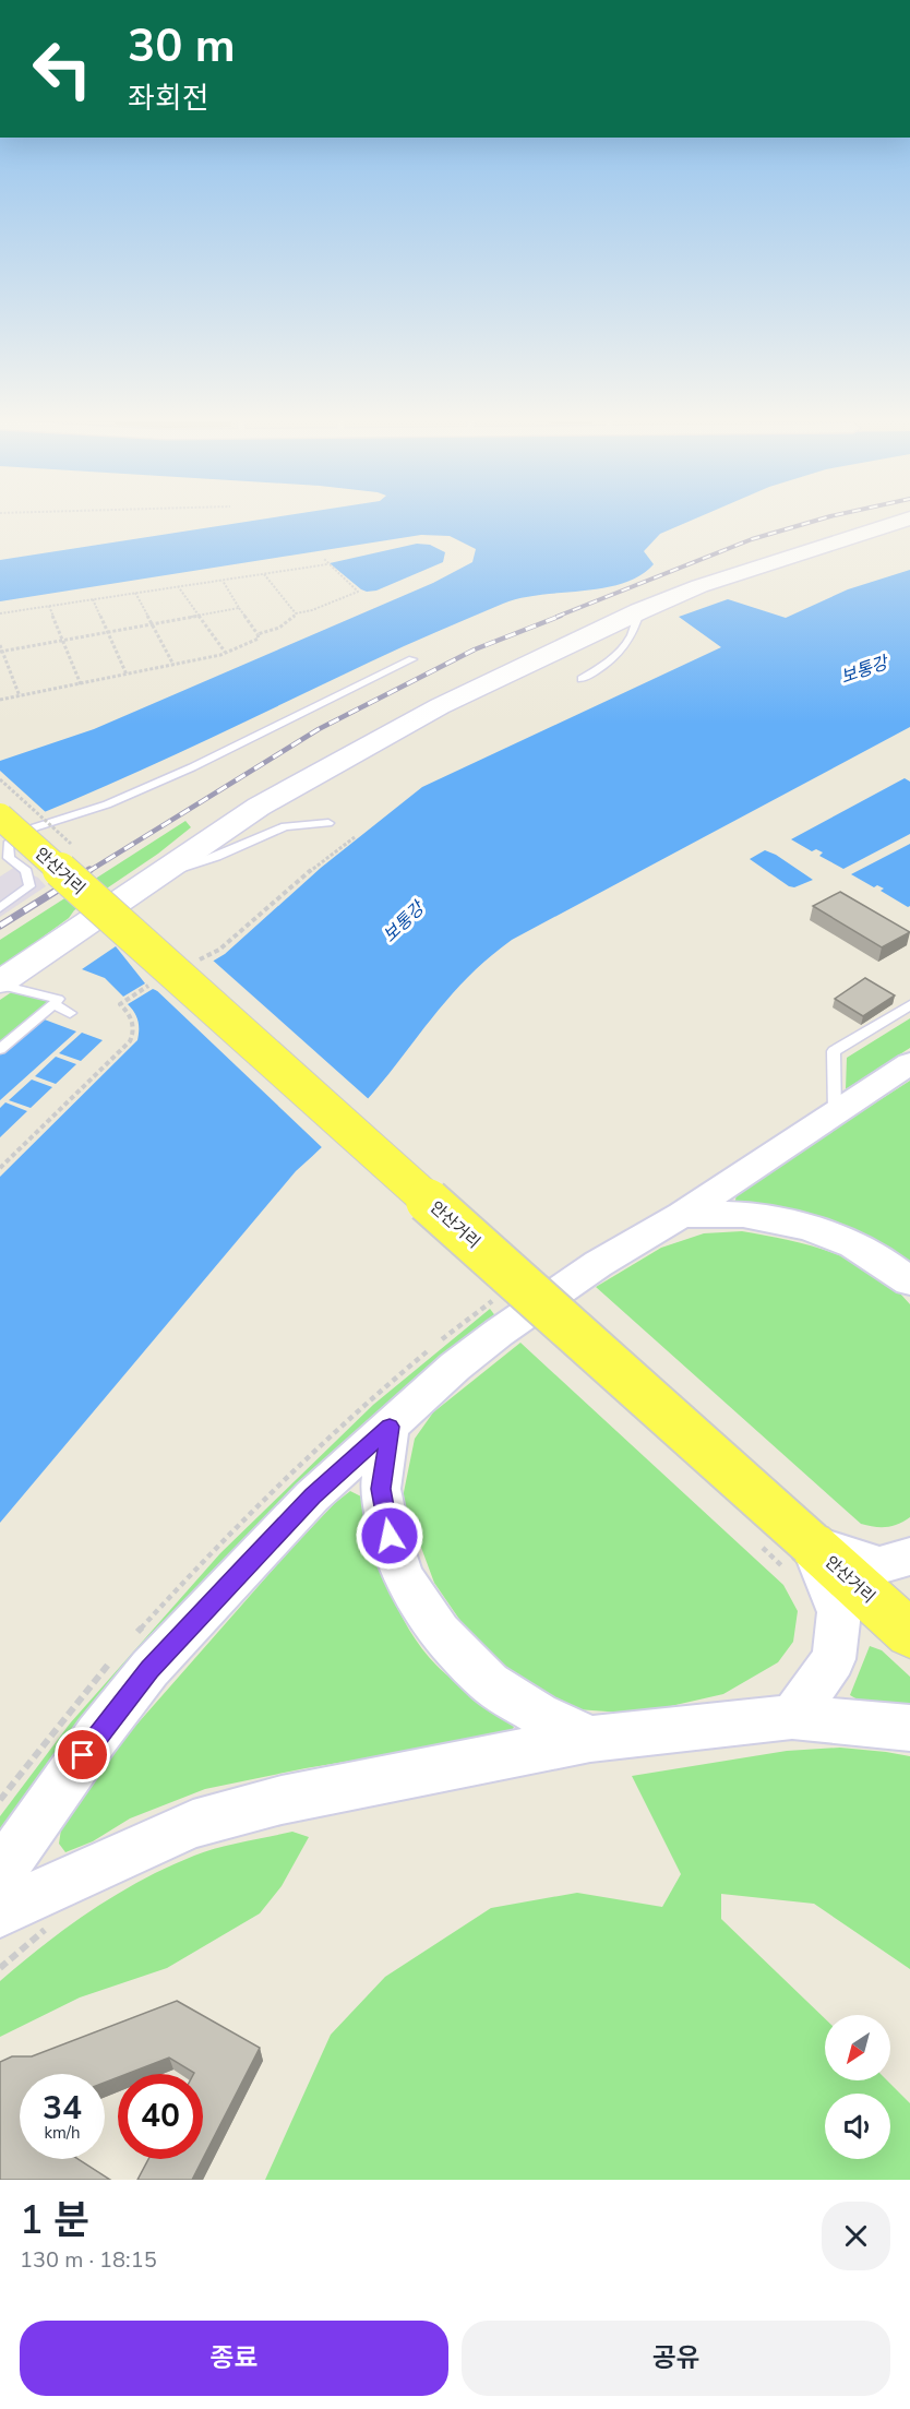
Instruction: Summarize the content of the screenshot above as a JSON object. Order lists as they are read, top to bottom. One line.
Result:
{"streets":{"main road":["안산거리"]},"water":["보통강"],"north":"bottom left","page":{"turn":["30 m","좌회전"],"speed":"34 km/h","limit":"40","heading":["1 분","130 m · 18:15"],"buttons":["종료","공유"]}}
